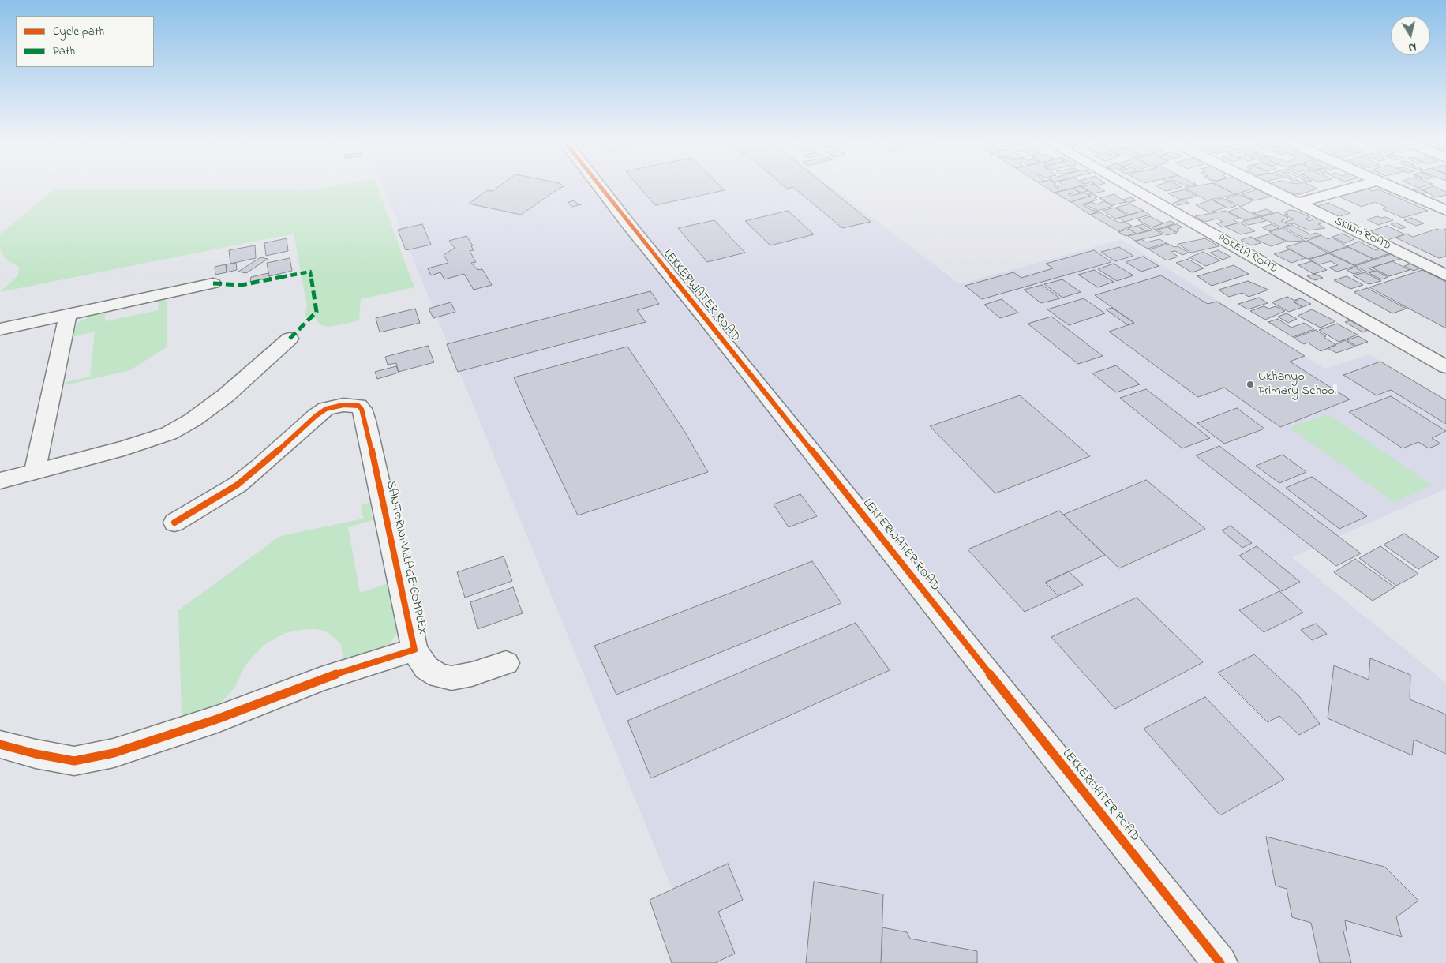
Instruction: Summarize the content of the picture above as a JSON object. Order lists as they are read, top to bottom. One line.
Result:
{"streets":{"street":["SKINA ROAD","POKELA ROAD","LEKKERWATER ROAD","SANTORINI VILLAGE COMPLEX"]},"places":["Ukhanyo Primary School"],"legend":["Cycle path","Path"],"north":"bottom"}
